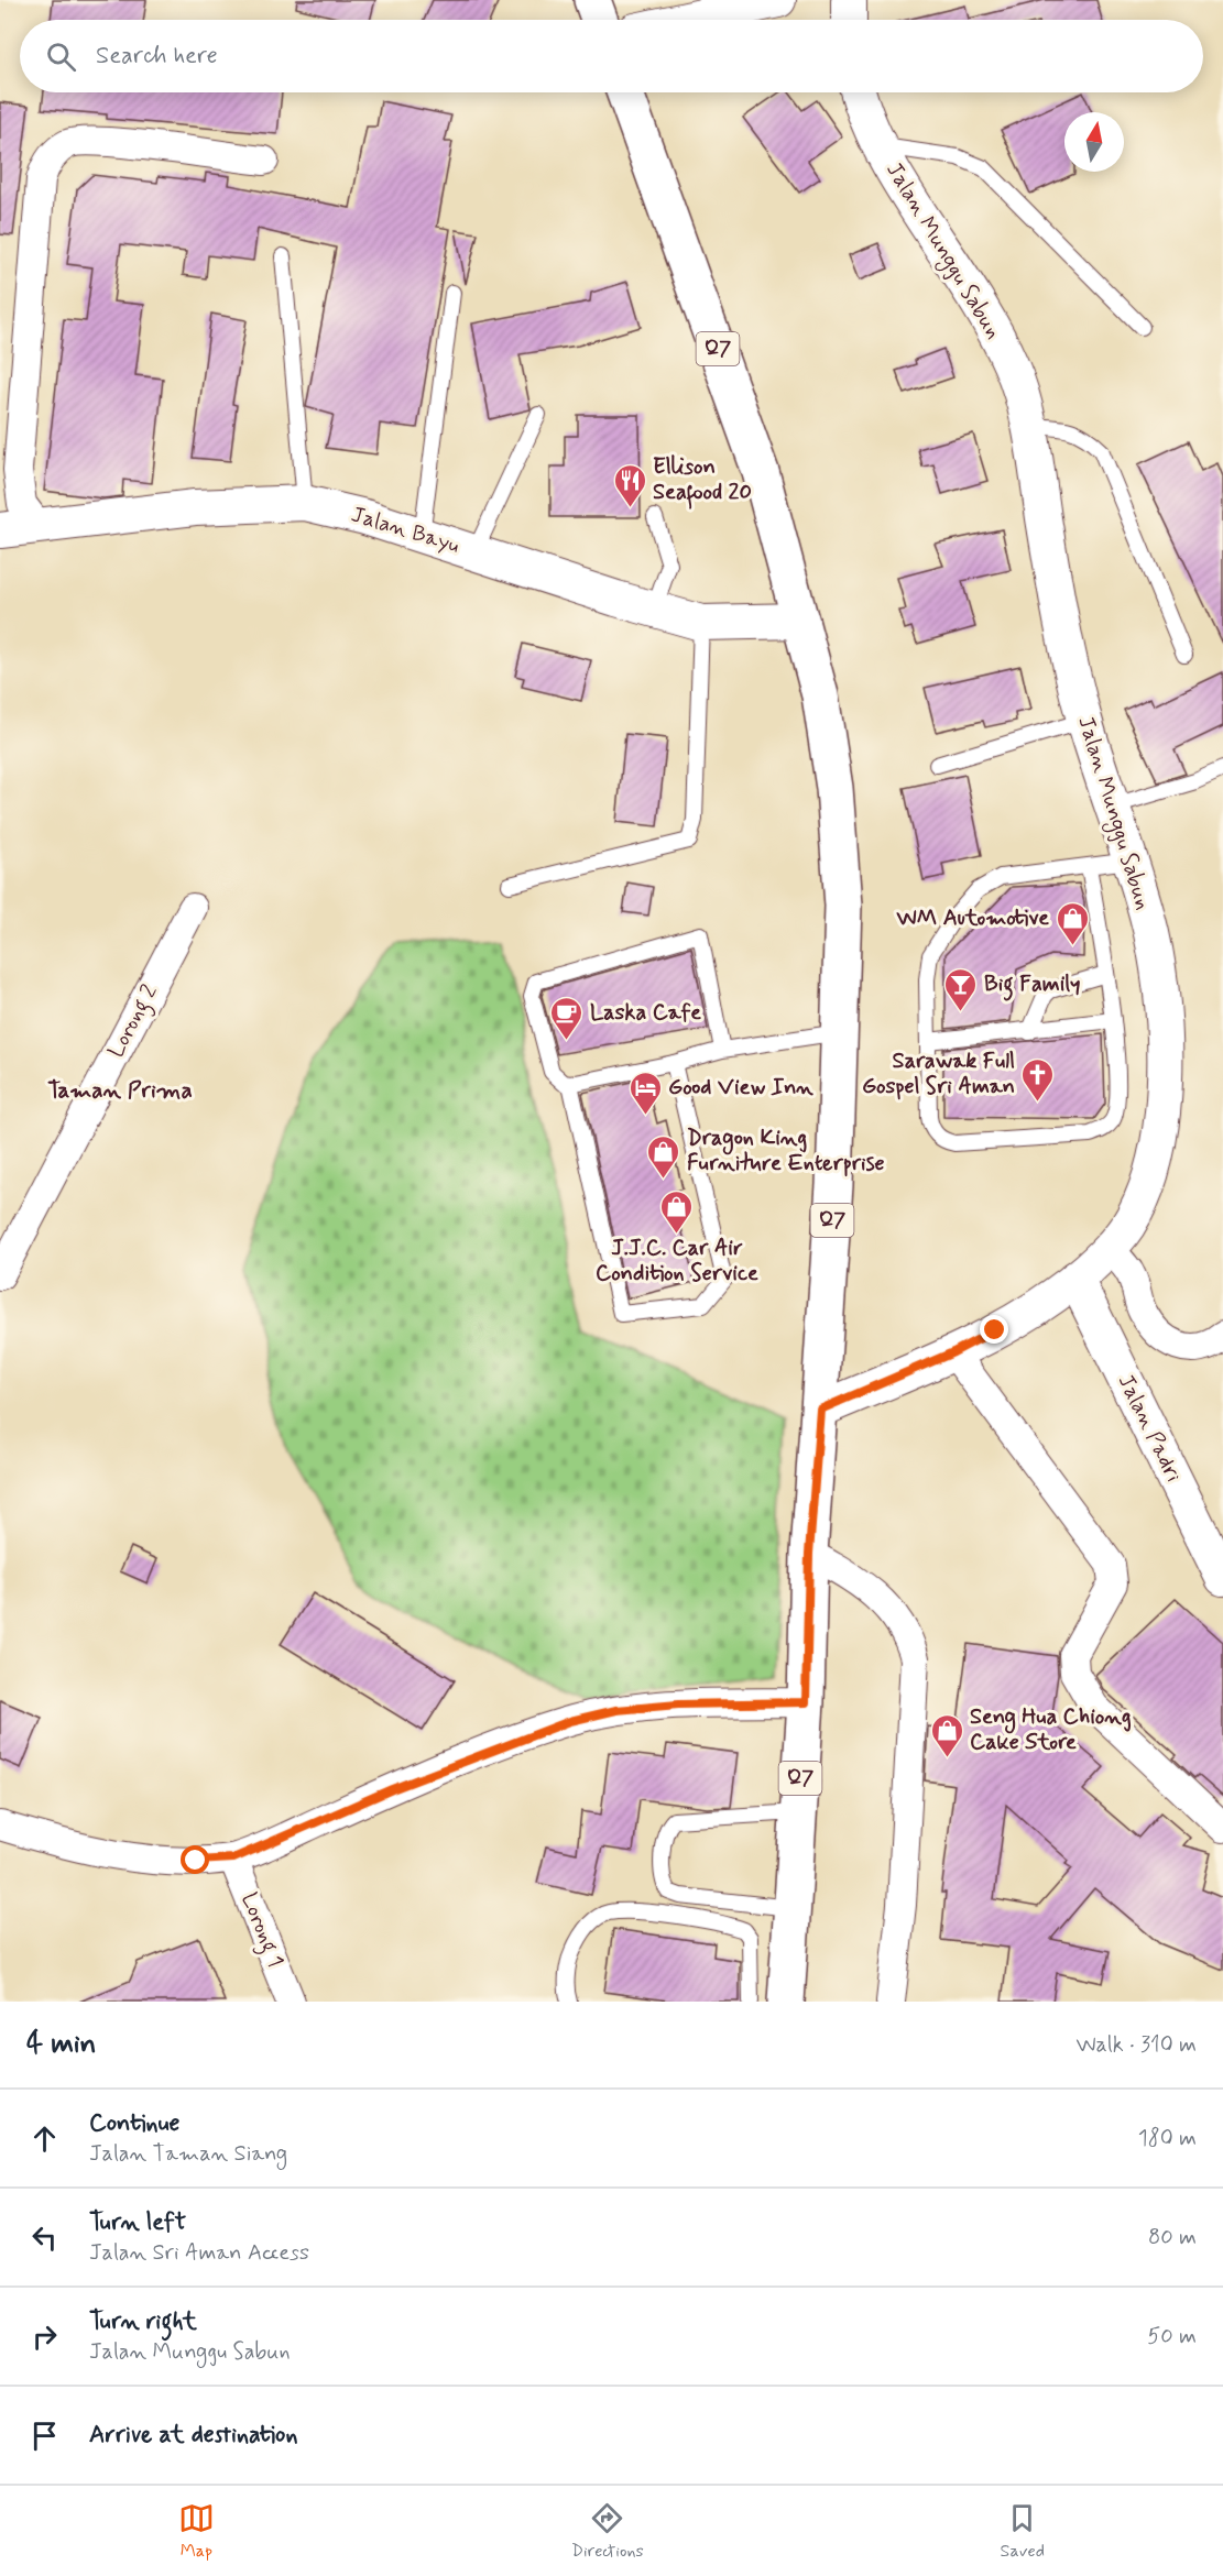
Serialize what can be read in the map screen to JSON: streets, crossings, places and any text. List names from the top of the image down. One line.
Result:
{"streets":{"main road":["Q7"],"street":["Jalan Munggu Sabun","Jalan Bayu","Lorong 2","Jalan Padri","Lorong 1"]},"crossings":[["Jalan Munggu Sabun","Q7"],["Jalan Munggu Sabun","Jalan Padri"],["Q7","Jalan Bayu"]],"districts":["Taman Prima"],"places":{"restaurant":["Ellison Seafood 20"],"shop":["WM Automotive","Dragon King Furniture Enterprise","J.J.C. Car Air Condition Service","Seng Hua Chiong Cake Store"],"bar":["Big Family"],"cafe":["Laska Cafe"],"church":["Sarawak Full Gospel Sri Aman"],"hotel":["Good View Inn"]},"north":"top","page":{"search":"Search here","heading":["4 min","Walk · 310 m"],"list":[["Continue","Jalan Taman Siang","180 m"],["Turn left","Jalan Sri Aman Access","80 m"],["Turn right","Jalan Munggu Sabun","50 m"],"Arrive at destination"],"nav":["Map","Directions","Saved"]}}
